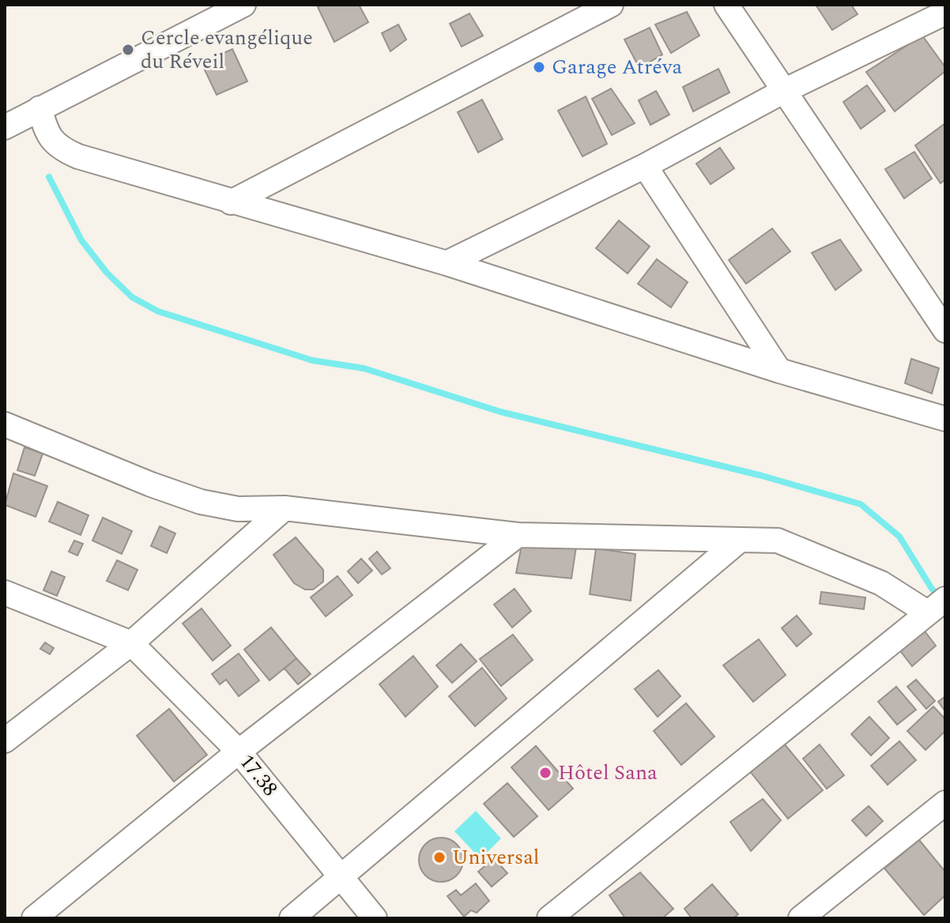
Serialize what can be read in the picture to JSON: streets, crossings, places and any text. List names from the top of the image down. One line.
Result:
{"streets":{"street":["17.38"]},"places":["Cercle evangélique du Réveil","Garage Atréva","Hôtel Sana","Universal"]}
